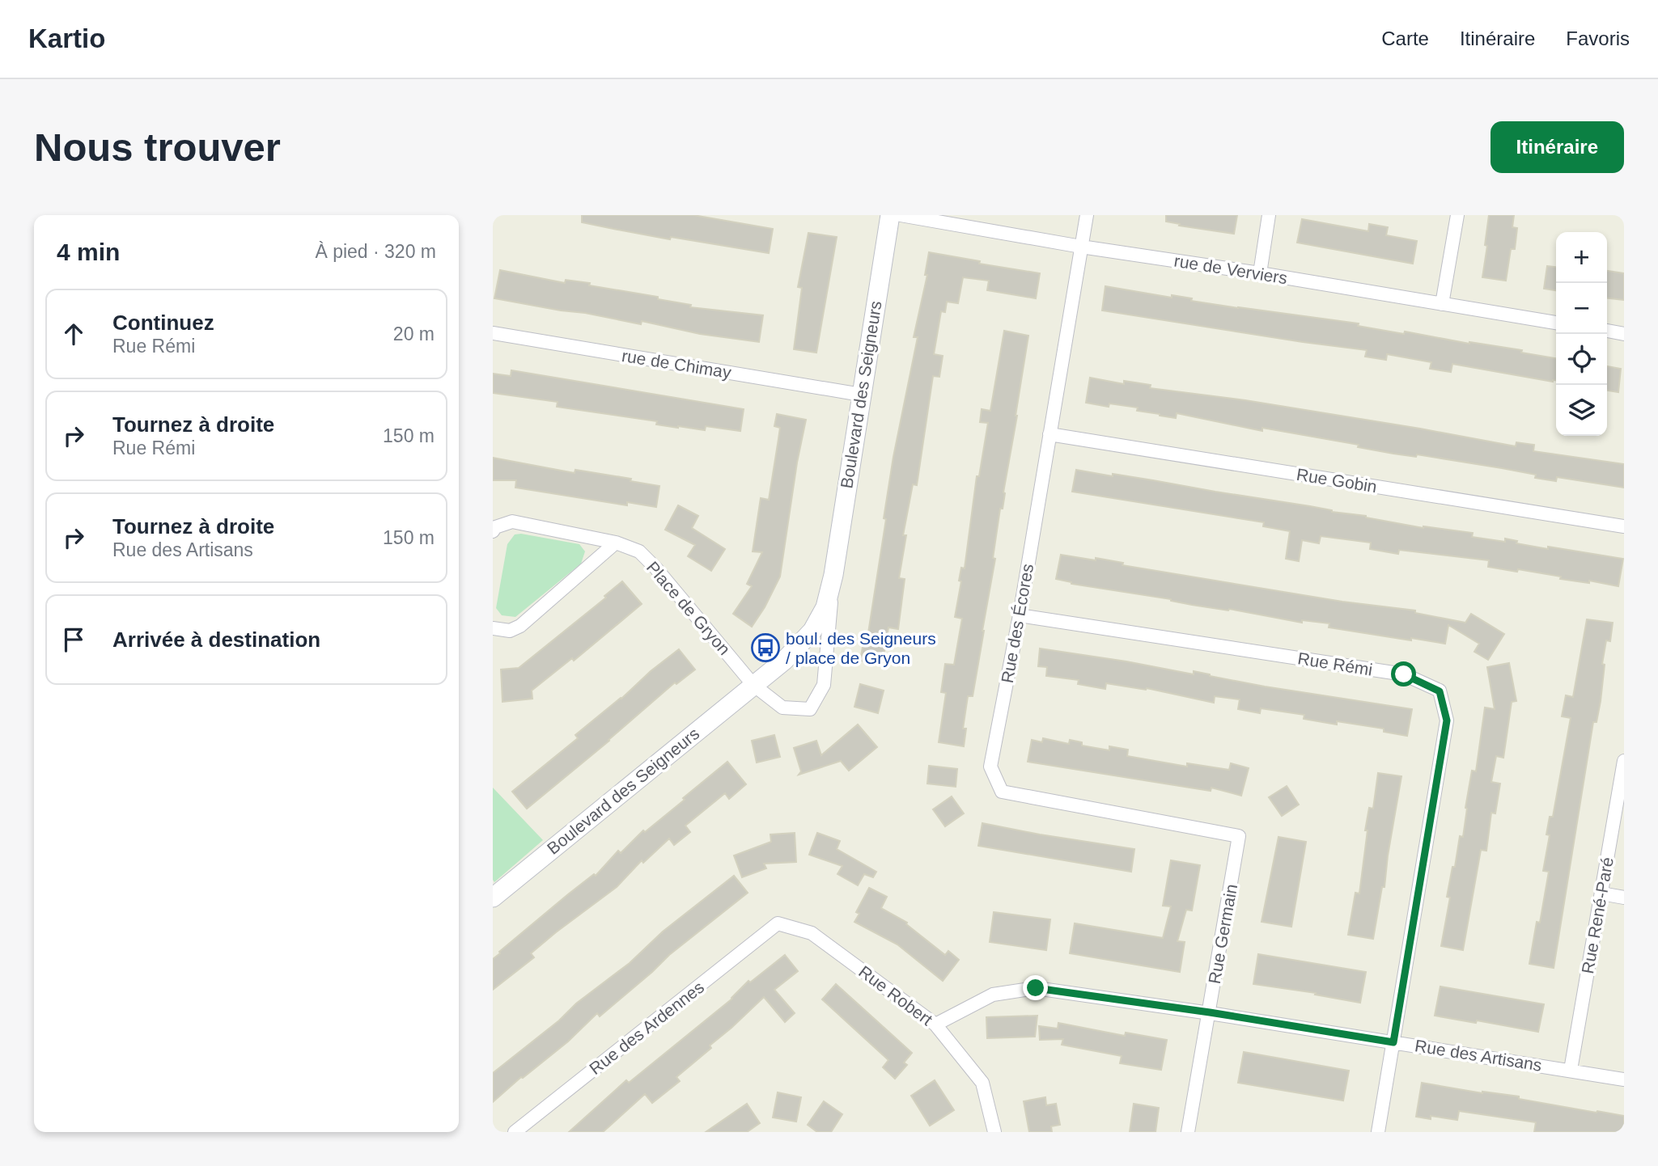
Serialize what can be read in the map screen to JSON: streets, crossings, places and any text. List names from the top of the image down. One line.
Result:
{"streets":{"street":["rue de Verviers","rue de Chimay","Boulevard des Seigneurs","Rue Gobin","Place de Gryon","Rue des Écores","Rue Rémi","Rue René-Paré","Rue Germain","Rue Robert","Rue des Ardennes","Rue des Artisans"]},"crossings":[["rue de Verviers","Rue des Écores"],["rue de Chimay","Boulevard des Seigneurs"],["Boulevard des Seigneurs","Place de Gryon"],["Rue Gobin","Rue des Écores"],["Rue des Écores","Rue Rémi"],["Rue des Écores","Rue Germain"],["Rue Rémi","Rue des Artisans"],["Rue René-Paré","Rue des Artisans"],["Rue Germain","Rue des Artisans"],["Rue Robert","Rue des Ardennes"],["Rue Robert","Rue des Artisans"]],"places":{"bus stop":["boul. des Seigneurs / place de Gryon"]},"page":{"header":"Kartio","nav":["Carte","Itinéraire","Favoris"],"buttons":"Itinéraire","title":"Nous trouver","heading":["4 min","À pied · 320 m"],"map_buttons":["+","−"],"list":[["Continuez","Rue Rémi","20 m"],["Tournez à droite","Rue Rémi","150 m"],["Tournez à droite","Rue des Artisans","150 m"],"Arrivée à destination"]}}
